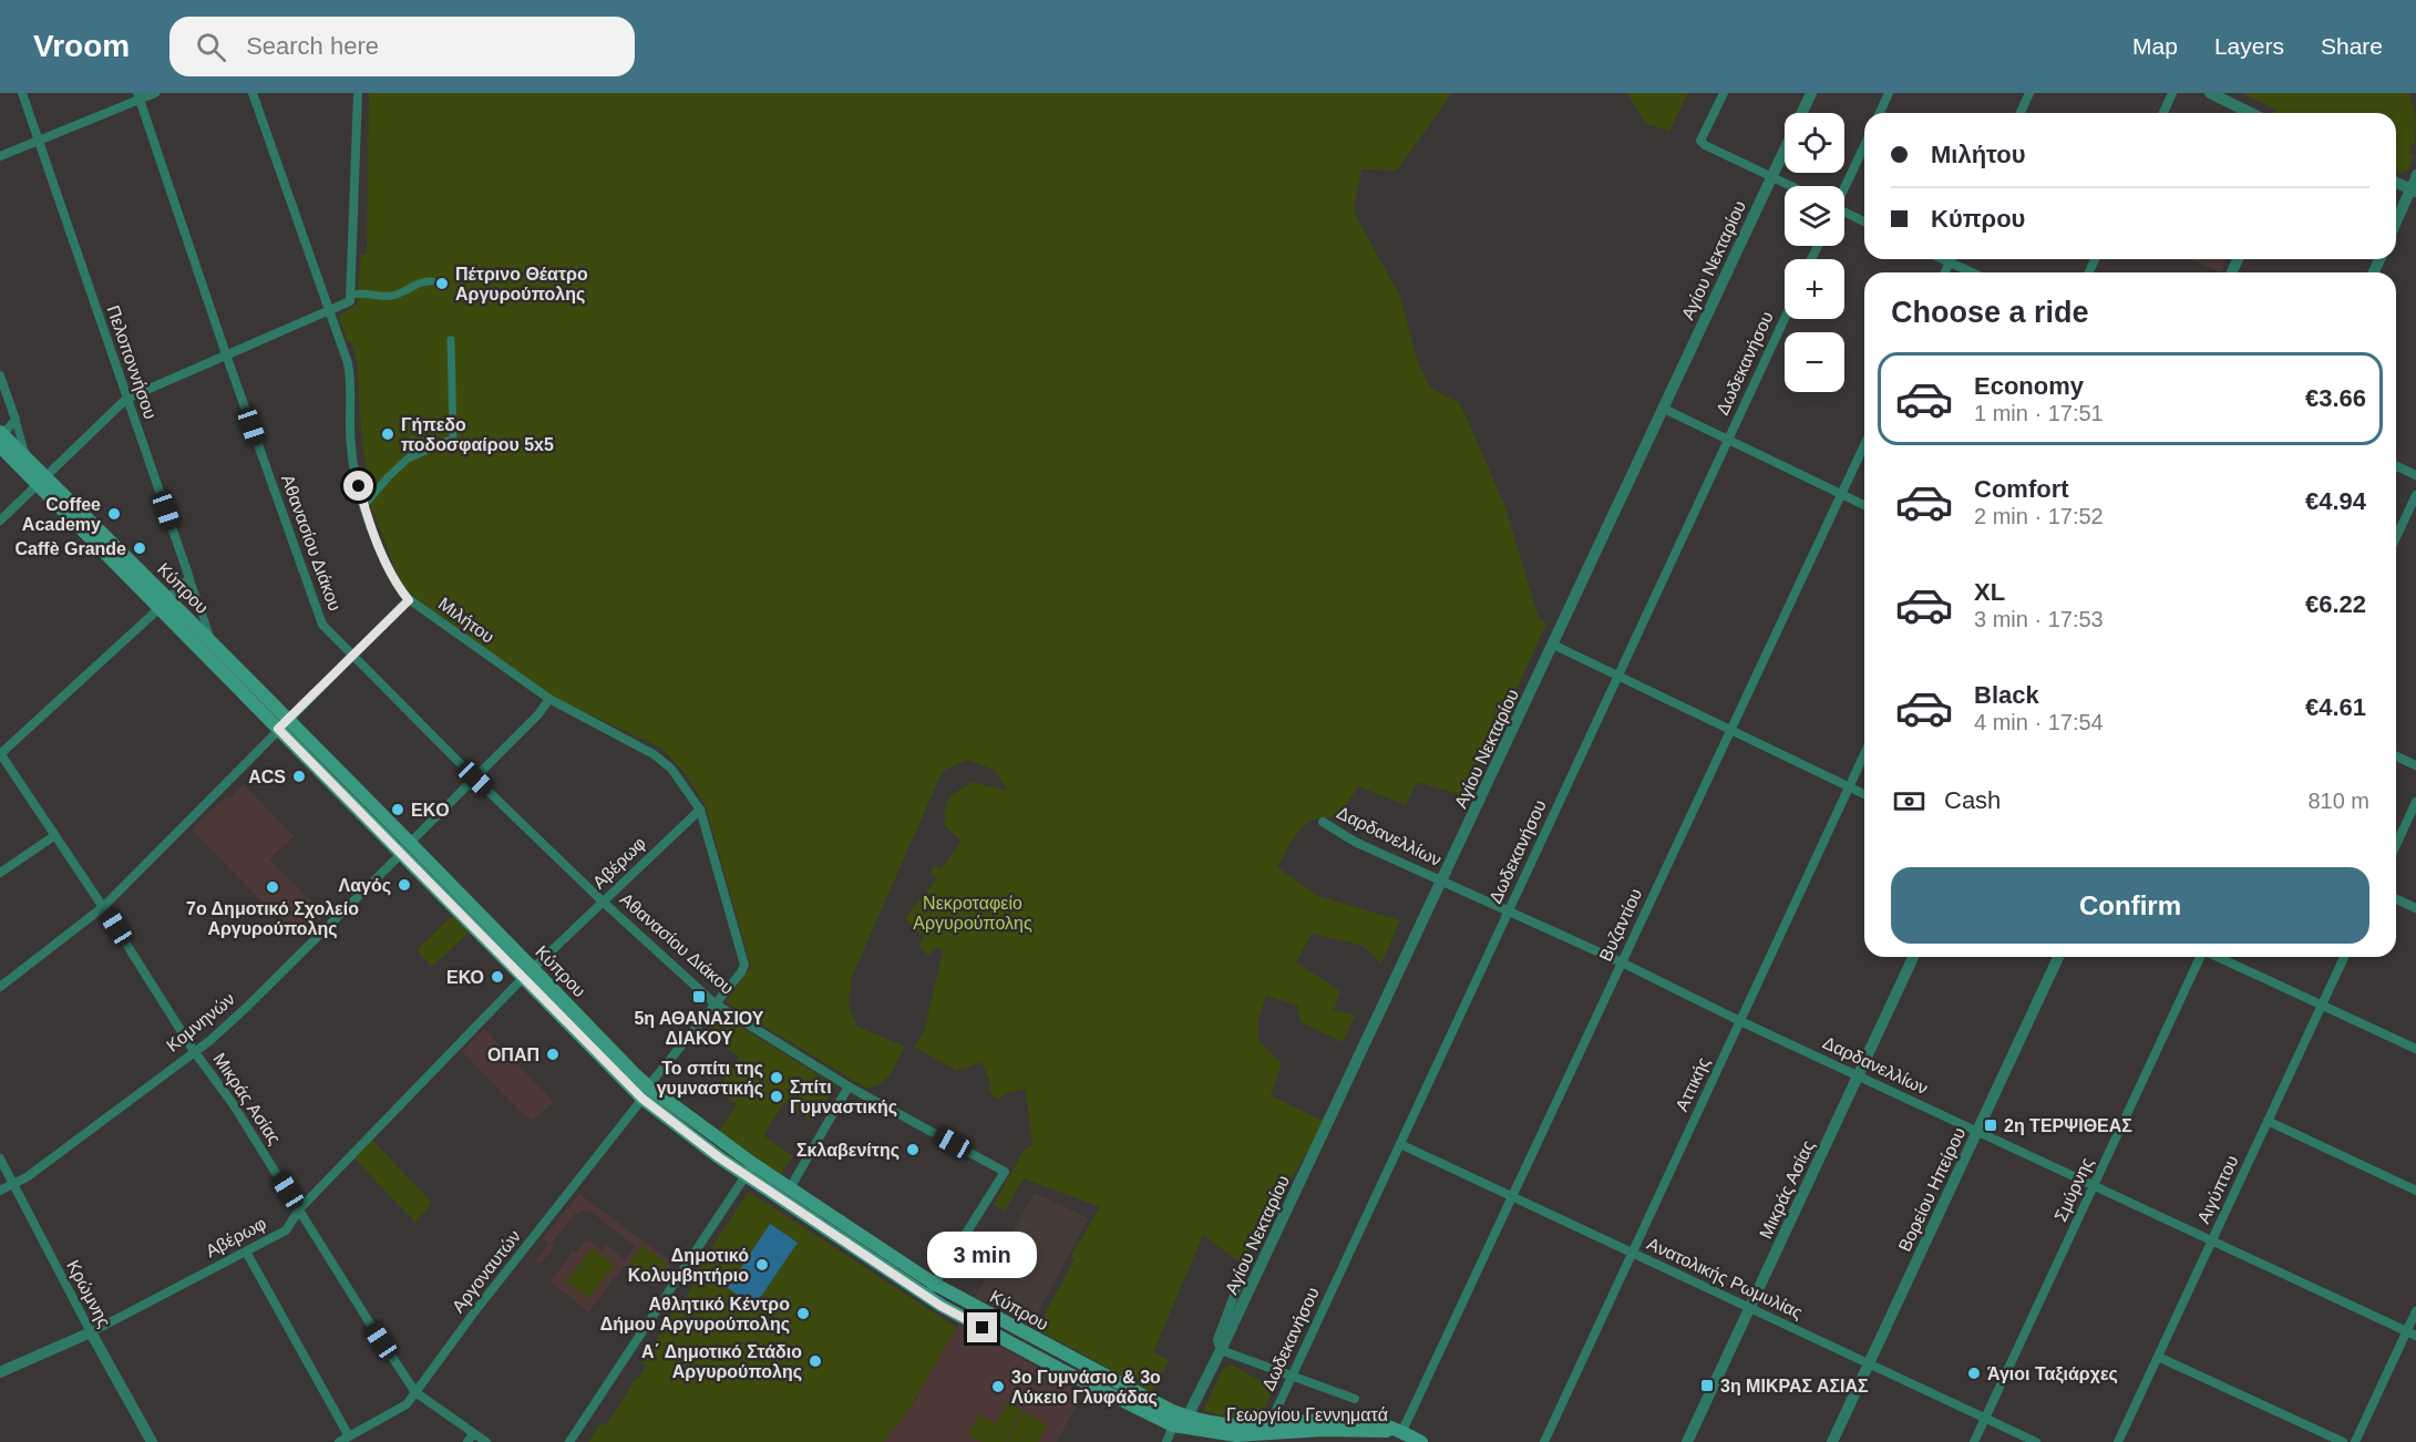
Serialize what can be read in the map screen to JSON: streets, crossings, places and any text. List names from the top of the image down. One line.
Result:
{"streets":{"main road":["Κύπρου","Γεωργίου Γεννηματά"],"street":["Αγίου Νεκταρίου","Πελοποννήσου","Δωδεκανήσου","Αθανασίου Διάκου","Μιλήτου","Δαρδανελλίων","Αβέρωφ","Βυζαντίου","Κομνηνών","Αττικής","Μικράς Ασίας","Βορείου Ηπείρου","Σμύρνης","Αιγύπτου","Αργοναυτών","Ανατολικής Ρωμυλίας","Κρώμνης"]},"crossings":[["Αγίου Νεκταρίου","Κύπρου"],["Αγίου Νεκταρίου","Δαρδανελλίων"],["Αγίου Νεκταρίου","Γεωργίου Γεννηματά"],["Πελοποννήσου","Κύπρου"],["Δωδεκανήσου","Δαρδανελλίων"],["Δωδεκανήσου","Ανατολικής Ρωμυλίας"],["Δωδεκανήσου","Γεωργίου Γεννηματά"],["Αθανασίου Διάκου","Κύπρου"],["Αθανασίου Διάκου","Μιλήτου"],["Αθανασίου Διάκου","Αβέρωφ"],["Αθανασίου Διάκου","Αργοναυτών"],["Κύπρου","Αβέρωφ"],["Κύπρου","Κομνηνών"],["Κύπρου","Αργοναυτών"],["Κύπρου","Γεωργίου Γεννηματά"],["Μιλήτου","Αβέρωφ"],["Μιλήτου","Αργοναυτών"],["Δαρδανελλίων","Βυζαντίου"],["Δαρδανελλίων","Αττικής"],["Δαρδανελλίων","Μικράς Ασίας"],["Δαρδανελλίων","Βορείου Ηπείρου"],["Δαρδανελλίων","Σμύρνης"],["Δαρδανελλίων","Αιγύπτου"],["Αβέρωφ","Μικράς Ασίας"],["Αβέρωφ","Κρώμνης"],["Βυζαντίου","Ανατολικής Ρωμυλίας"],["Βυζαντίου","Γεωργίου Γεννηματά"],["Κομνηνών","Μικράς Ασίας"],["Κομνηνών","Κρώμνης"],["Αττικής","Ανατολικής Ρωμυλίας"],["Μικράς Ασίας","Αργοναυτών"],["Μικράς Ασίας","Ανατολικής Ρωμυλίας"],["Βορείου Ηπείρου","Ανατολικής Ρωμυλίας"],["Σμύρνης","Ανατολικής Ρωμυλίας"]],"parks":["Νεκροταφείο Αργυρούπολης"],"places":{"other":["Πέτρινο Θέατρο Αργυρούπολης","Γήπεδο ποδοσφαίρου 5x5","Coffee Academy","Caffè Grande","ACS","EKO","Λαγός","7ο Δημοτικό Σχολείο Αργυρούπολης","ΕΚΟ","ΟΠΑΠ","Το σπίτι της γυμναστικής","Σπίτι Γυμναστικής","Σκλαβενίτης","Δημοτικό Κολυμβητήριο","Αθλητικό Κέντρο Δήμου Αργυρούπολης","Α΄ Δημοτικό Στάδιο Αργυρούπολης","Άγιοι Ταξιάρχες","3ο Γυμνάσιο & 3ο Λύκειο Γλυφάδας"],"transit":["5η ΑΘΑΝΑΣΙΟΥ ΔΙΑΚΟΥ","2η ΤΕΡΨΙΘΕΑΣ","3η ΜΙΚΡΑΣ ΑΣΙΑΣ"]},"page":{"header":"Vroom","search":"Search here","nav":["Map","Layers","Share"],"map_buttons":["+","−"],"banner":["Μιλήτου","Κύπρου"],"heading":"Choose a ride","list":[{"name":"Economy","note":"1 min · 17:51","value":"€3.66"},{"name":"Comfort","note":"2 min · 17:52","value":"€4.94"},{"name":"XL","note":"3 min · 17:53","value":"€6.22"},{"name":"Black","note":"4 min · 17:54","value":"€4.61"}],"pay":["Cash","810 m"],"buttons":"Confirm","bubble":"3 min"}}
